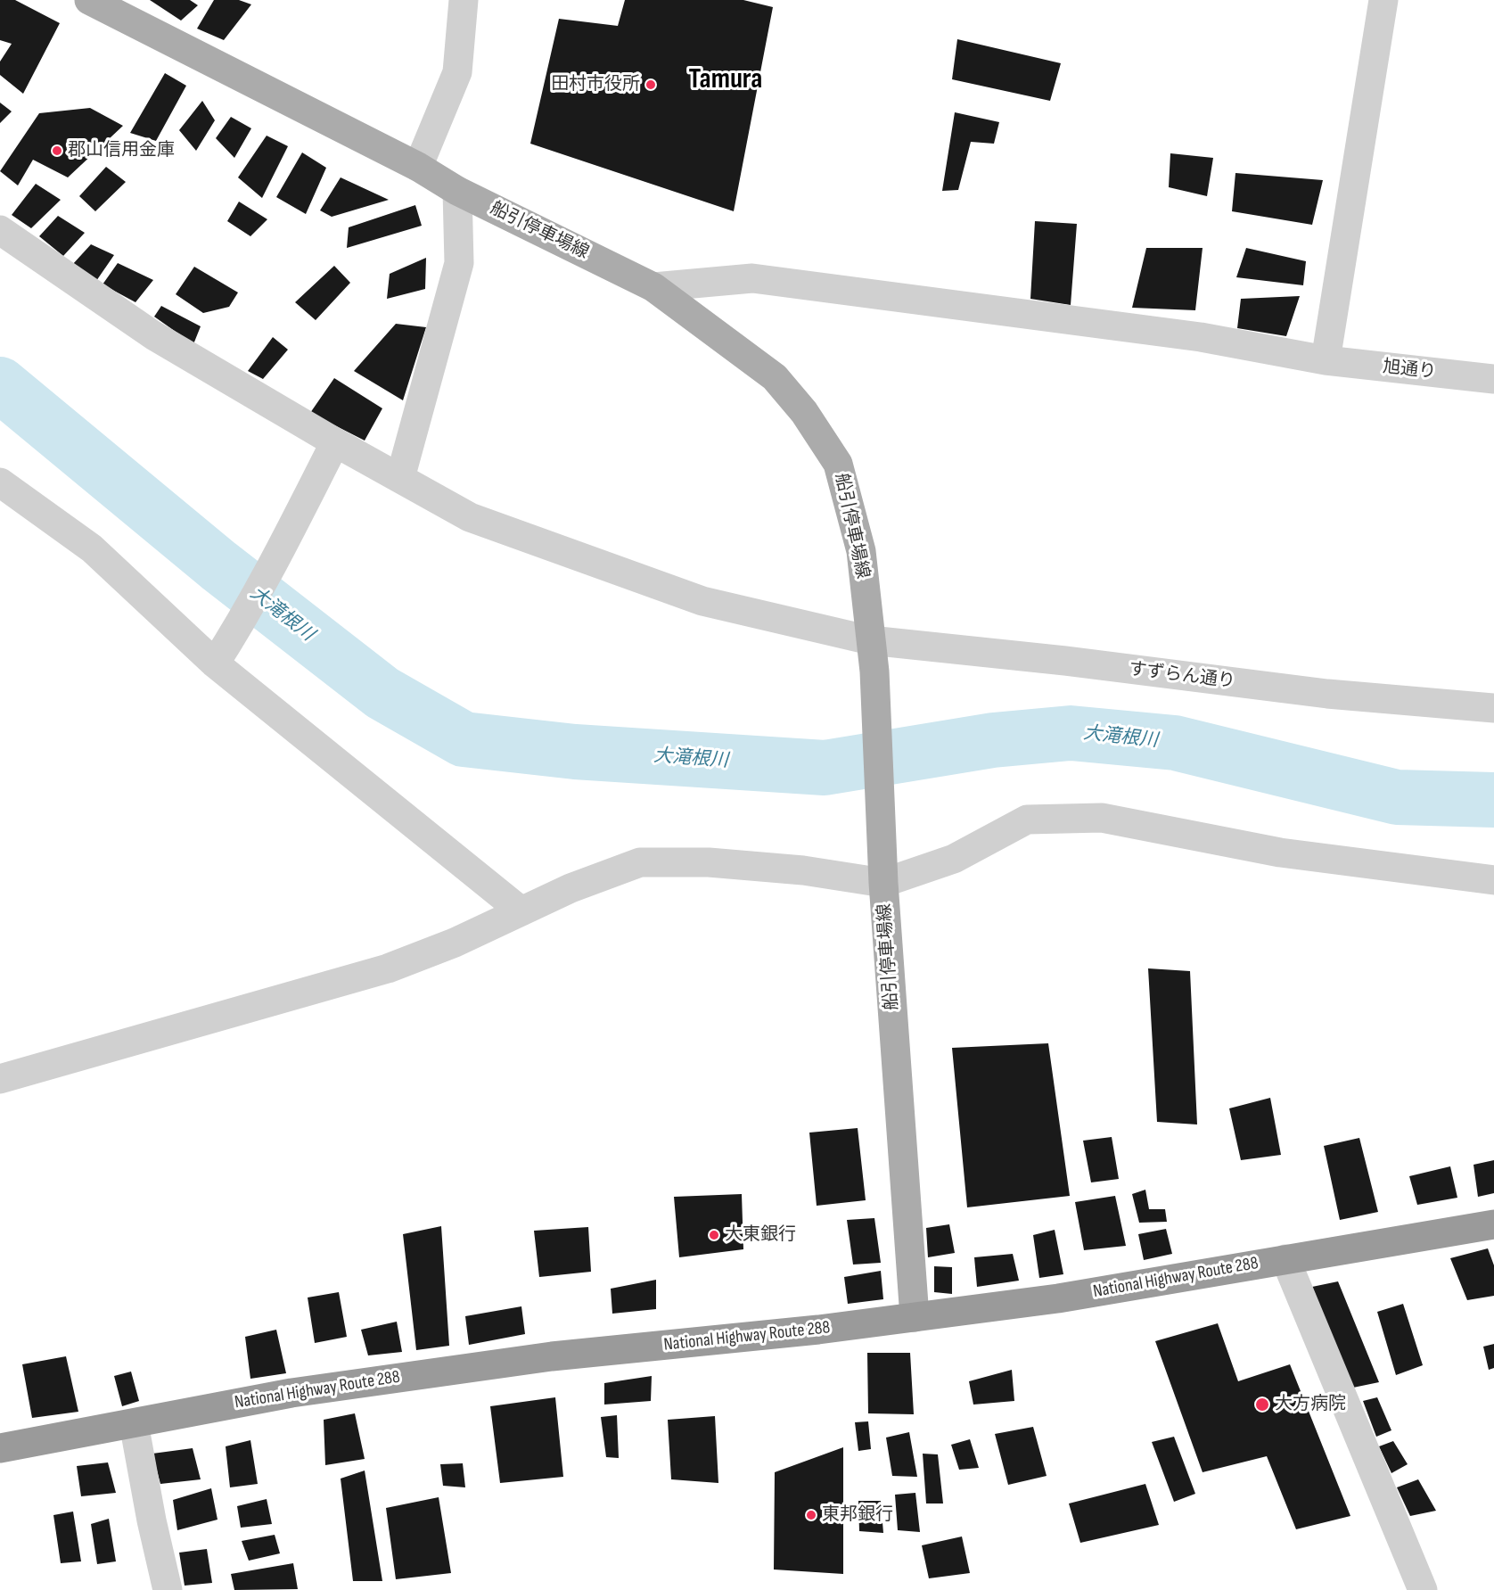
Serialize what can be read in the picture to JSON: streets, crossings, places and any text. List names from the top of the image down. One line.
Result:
{"streets":{"highway":["National Highway Route 288"],"main road":["船引停車場線"],"street":["旭通り","すずらん通り"]},"crossings":[["船引停車場線","旭通り"],["船引停車場線","すずらん通り"],["船引停車場線","National Highway Route 288"]],"districts":["Tamura"],"water":["大滝根川"],"places":["田村市役所","郡山信用金庫","大東銀行","大方病院","東邦銀行"]}
